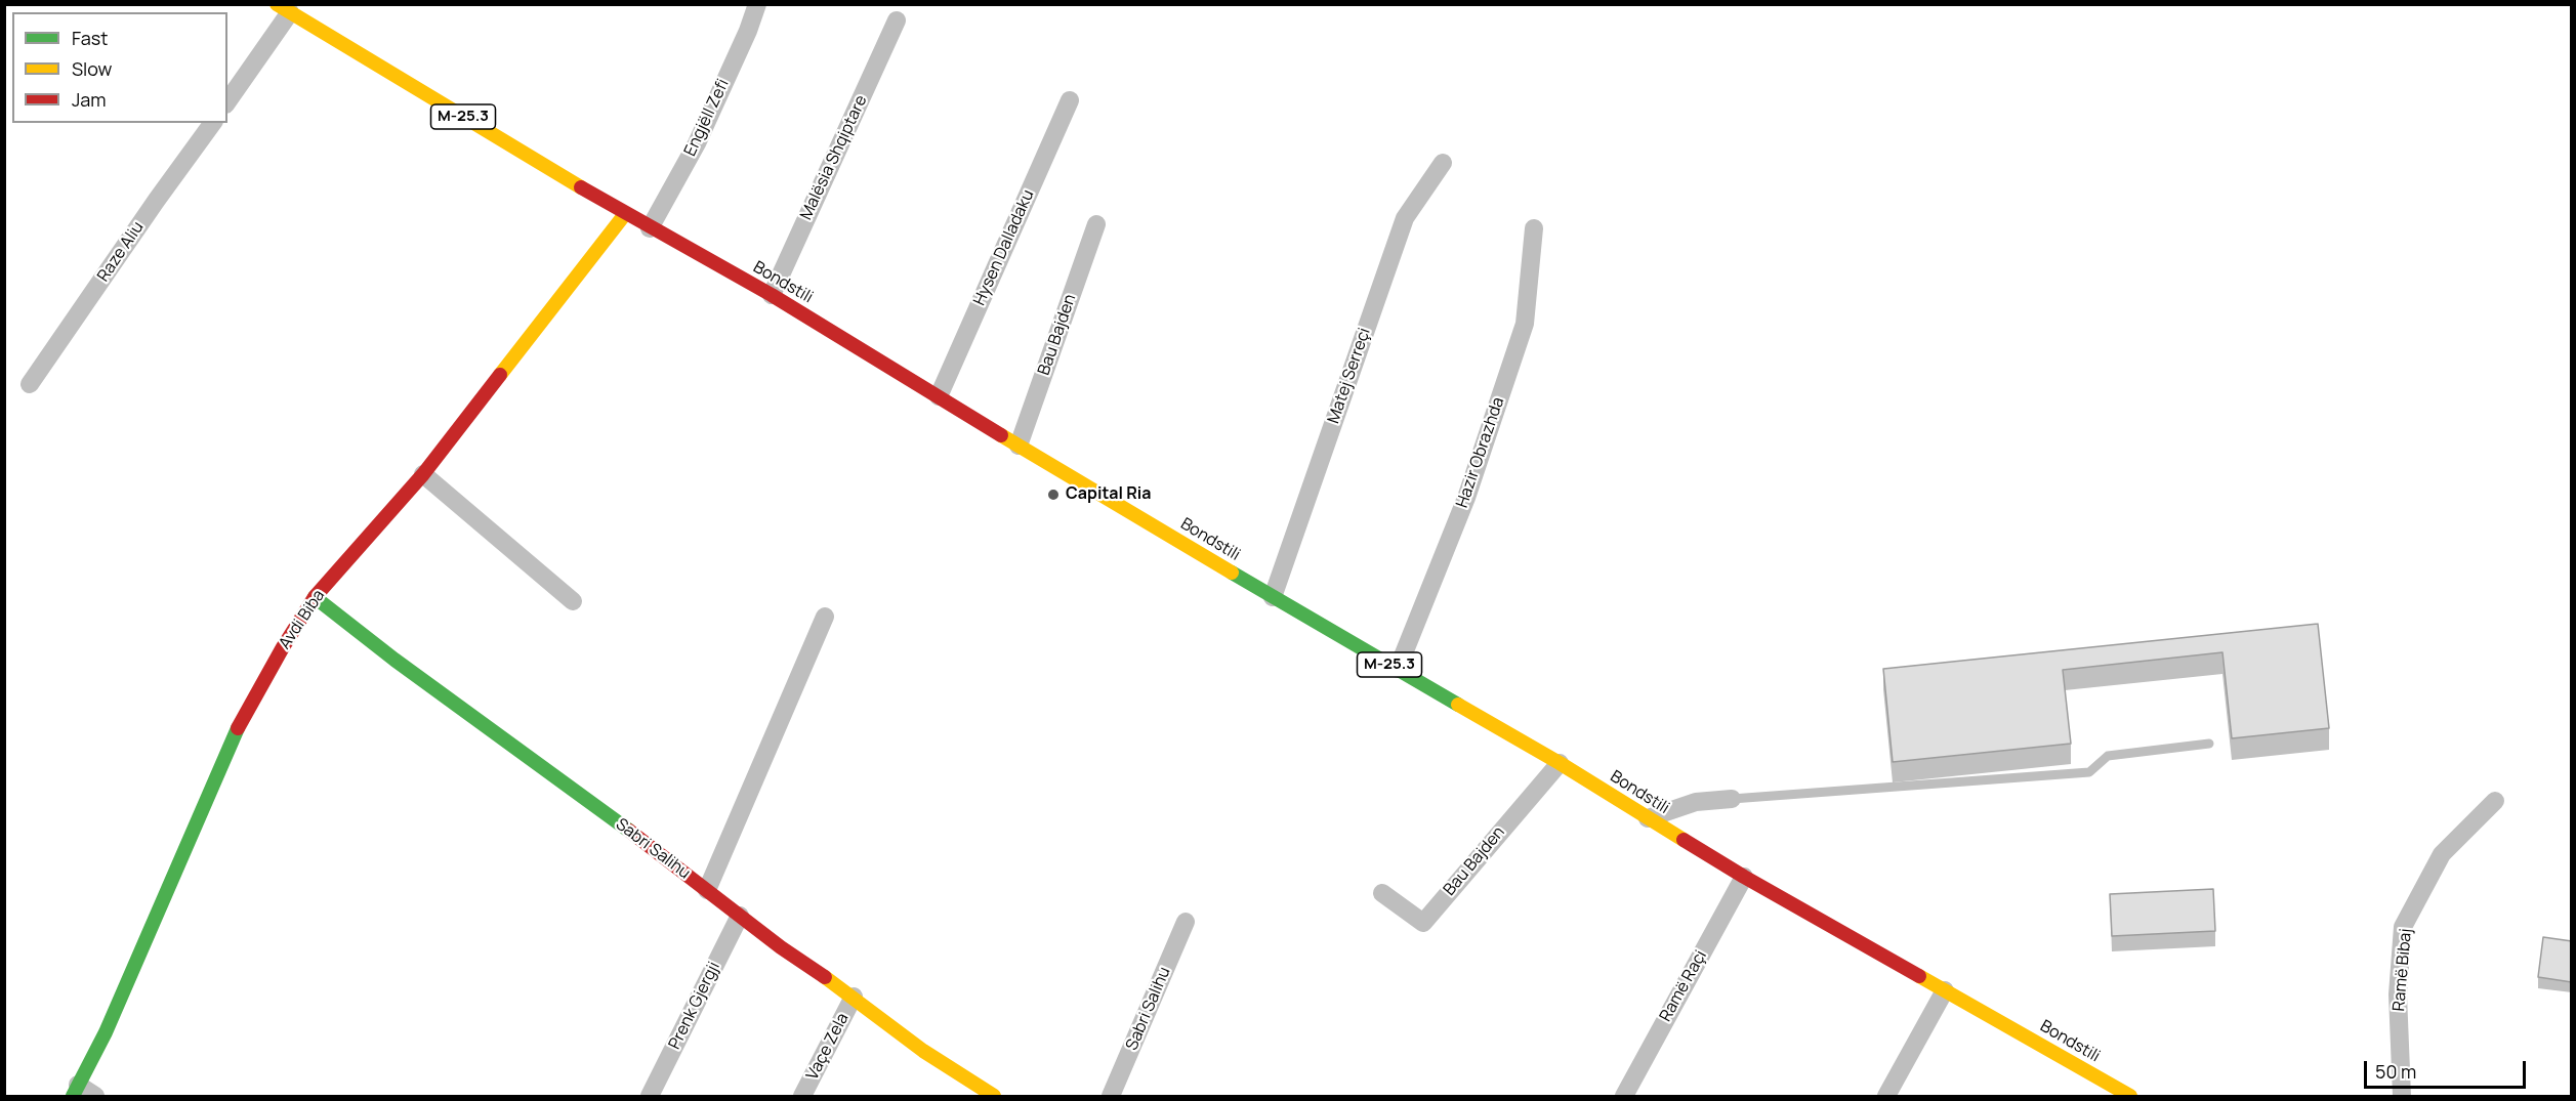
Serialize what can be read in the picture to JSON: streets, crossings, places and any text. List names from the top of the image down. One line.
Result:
{"streets":{"main road":["M-25.3","Bondstili","Avdi Biba","Sabri Salihu"],"street":["Engjëll Zefi","Malësia Shqiptare","Hysen Dalladaku","Raze Aliu","Bau Bajden","Matej Serreçi","Hazir Obrazhda","Ramë Bibaj","Ramë Raçi","Prenk Gjergji","Vaçe Zela"]},"crossings":[["Engjëll Zefi","Bondstili"],["Malësia Shqiptare","Bondstili"],["Hysen Dalladaku","Bondstili"],["Bondstili","Bau Bajden"],["Bondstili","Matej Serreçi"],["Bondstili","Hazir Obrazhda"],["Bondstili","Avdi Biba"],["Bondstili","Ramë Raçi"],["Avdi Biba","Sabri Salihu"],["Sabri Salihu","Prenk Gjergji"],["Sabri Salihu","Vaçe Zela"]],"places":["Capital Ria"],"legend":["Fast","Slow","Jam"],"scale_bar":"50 m"}
